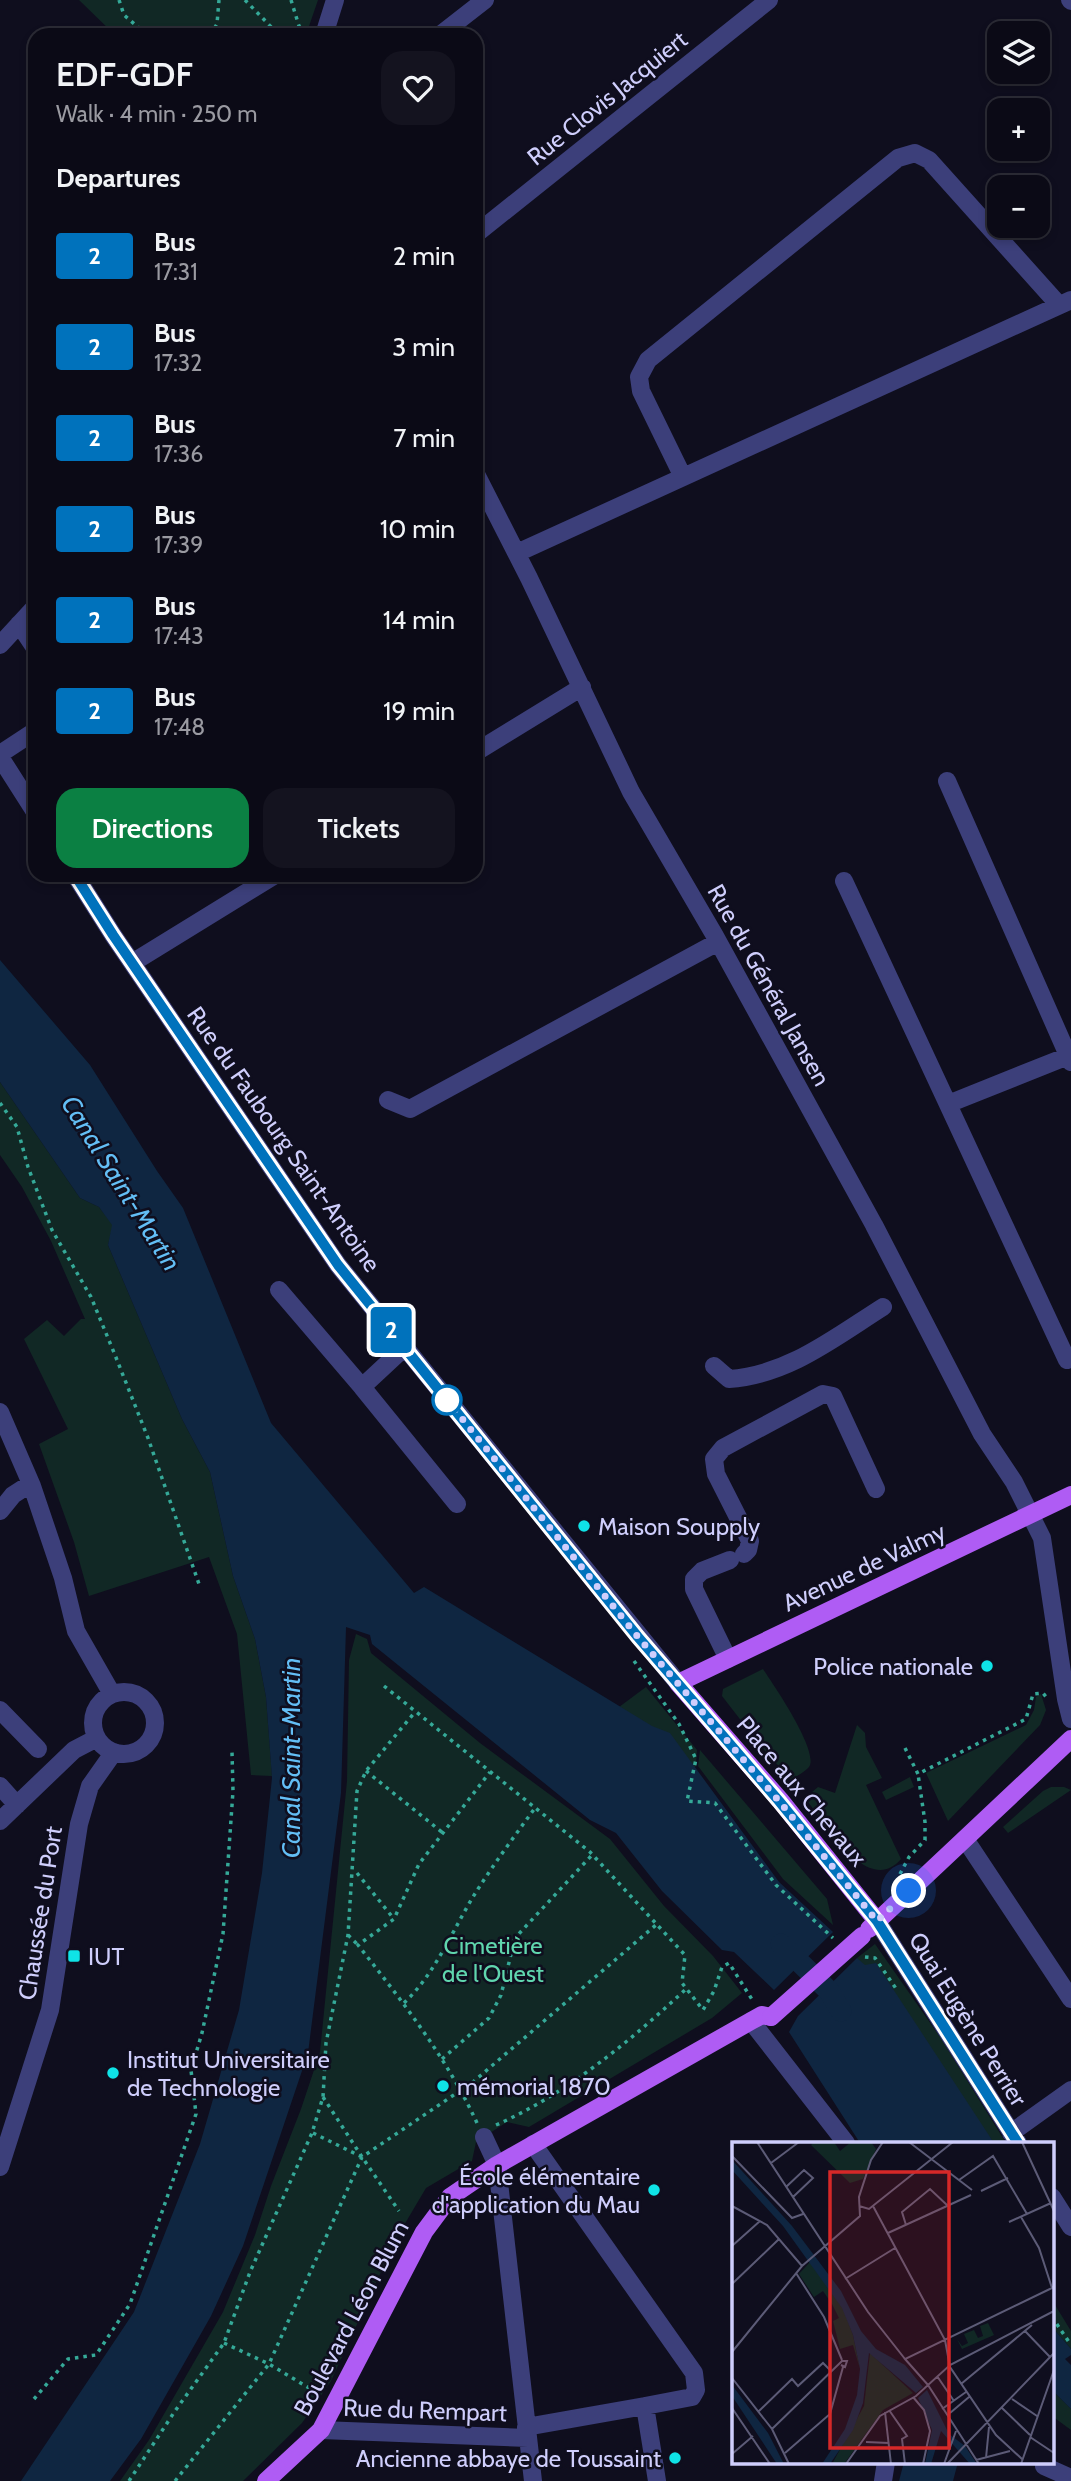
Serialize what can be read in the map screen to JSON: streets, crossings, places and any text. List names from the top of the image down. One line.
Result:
{"streets":{"main road":["Avenue de Valmy","Place aux Chevaux","Boulevard Léon Blum"],"street":["Rue Clovis Jacquiert","Rue du Général Jansen","Rue du Faubourg Saint-Antoine","Chaussée du Port","Quai Eugène Perrier","Rue du Rempart"]},"crossings":[["Rue du Général Jansen","Avenue de Valmy"],["Rue du Faubourg Saint-Antoine","Avenue de Valmy"],["Rue du Faubourg Saint-Antoine","Place aux Chevaux"],["Avenue de Valmy","Place aux Chevaux"],["Place aux Chevaux","Quai Eugène Perrier"],["Place aux Chevaux","Boulevard Léon Blum"],["Quai Eugène Perrier","Boulevard Léon Blum"],["Boulevard Léon Blum","Rue du Rempart"]],"water":["Canal Saint-Martin"],"parks":["Cimetière de l'Ouest"],"places":{"other":["Maison Soupply","Police nationale","Institut Universitaire de Technologie","mémorial 1870","École élémentaire d'application du Mau","Ancienne abbaye de Toussaint"],"transit":["IUT"]},"lines":["bus line 2"],"page":{"on_map":"2","map_buttons":["+","−"],"heading":[["EDF-GDF","Walk · 4 min · 250 m"],"Departures"],"list":[{"mark":"2","name":"Bus","note":"17:31","value":"2 min"},{"mark":"2","name":"Bus","note":"17:32","value":"3 min"},{"mark":"2","name":"Bus","note":"17:36","value":"7 min"},{"mark":"2","name":"Bus","note":"17:39","value":"10 min"},{"mark":"2","name":"Bus","note":"17:43","value":"14 min"},{"mark":"2","name":"Bus","note":"17:48","value":"19 min"}],"buttons":["Directions","Tickets"]}}
